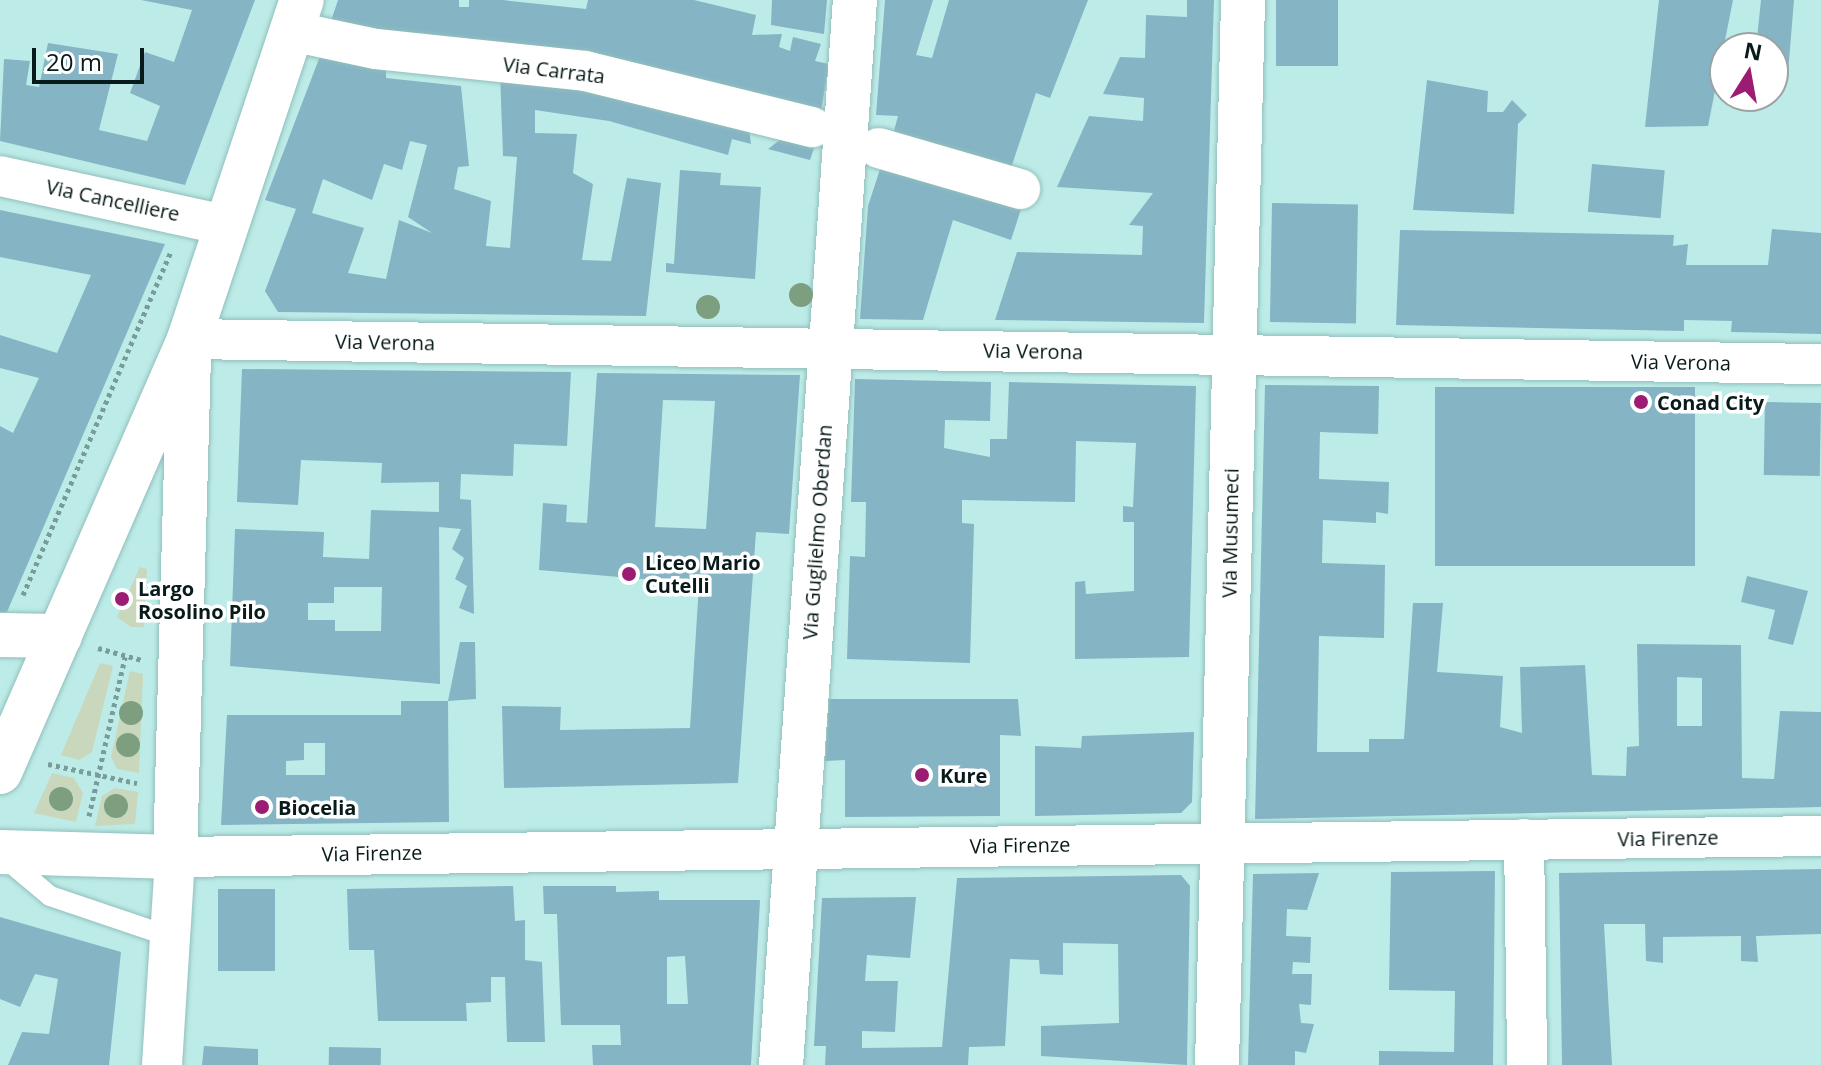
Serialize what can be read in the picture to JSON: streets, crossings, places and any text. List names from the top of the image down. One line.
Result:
{"streets":{"street":["Via Carrata","Via Cancelliere","Via Verona","Via Guglielmo Oberdan","Via Musumeci","Via Firenze"]},"crossings":[["Via Verona","Via Guglielmo Oberdan"],["Via Verona","Via Musumeci"],["Via Guglielmo Oberdan","Via Firenze"],["Via Musumeci","Via Firenze"]],"places":["Conad City","Liceo Mario Cutelli","Largo Rosolino Pilo","Kure","Biocelia"],"scale_bar":"20 m","north":"top"}
